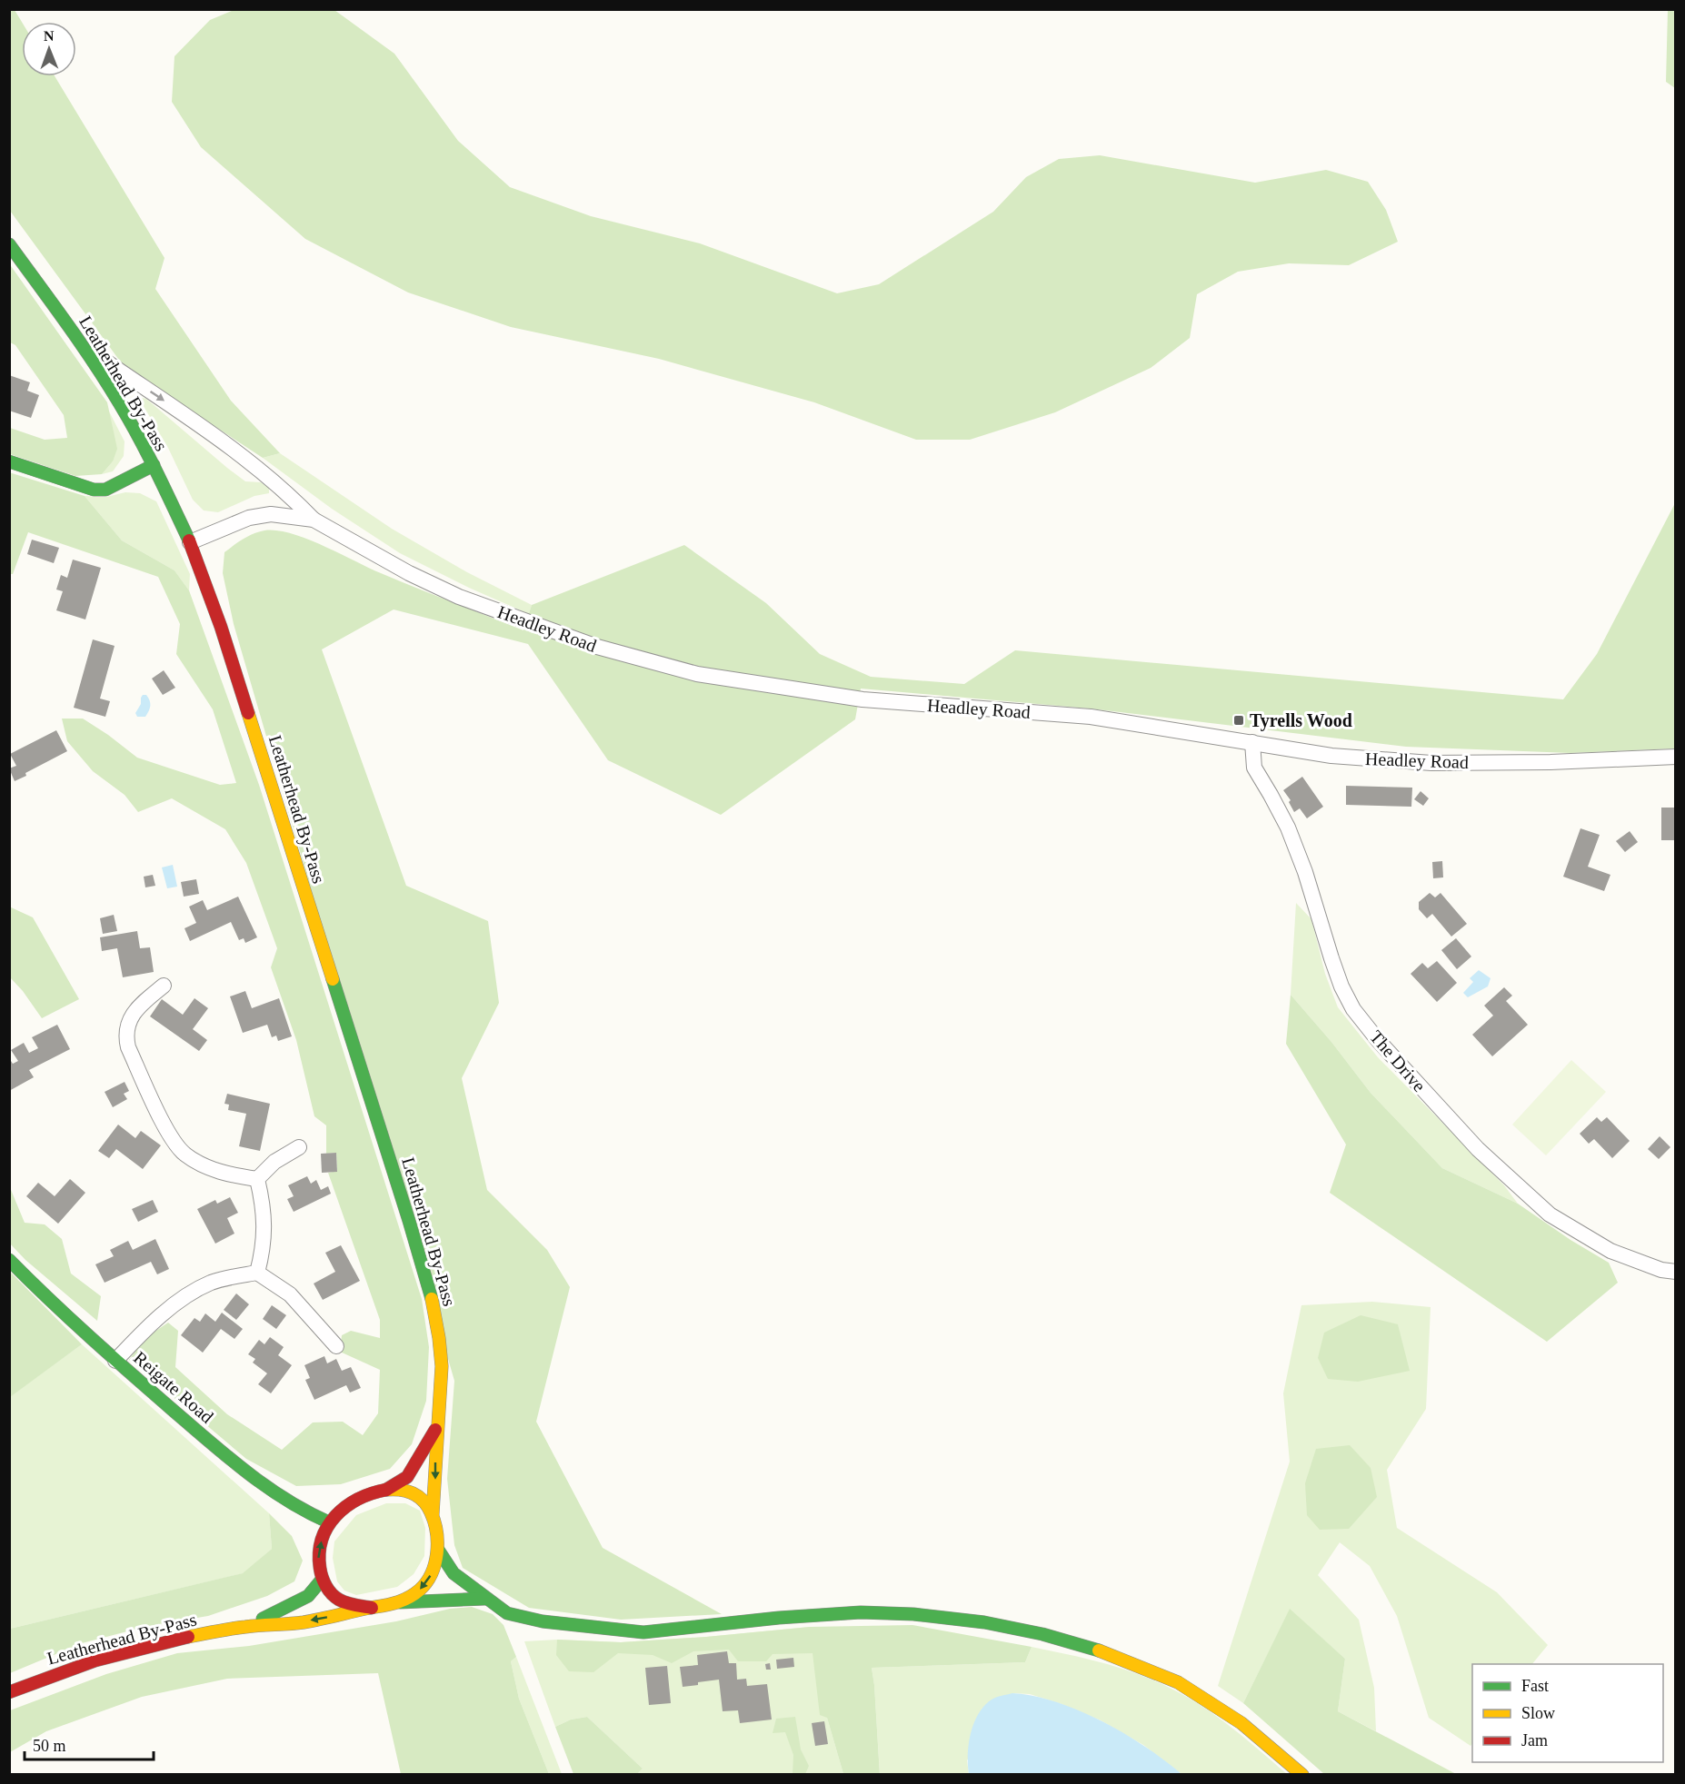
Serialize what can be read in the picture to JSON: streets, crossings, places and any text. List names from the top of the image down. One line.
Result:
{"streets":{"main road":["Leatherhead By-Pass","Reigate Road"],"street":["Headley Road","The Drive"]},"crossings":[["Leatherhead By-Pass","Headley Road"],["Leatherhead By-Pass","Reigate Road"],["Headley Road","The Drive"]],"places":{"transit":["Tyrells Wood"]},"legend":["Fast","Slow","Jam"],"scale_bar":"50 m","north":"top"}
